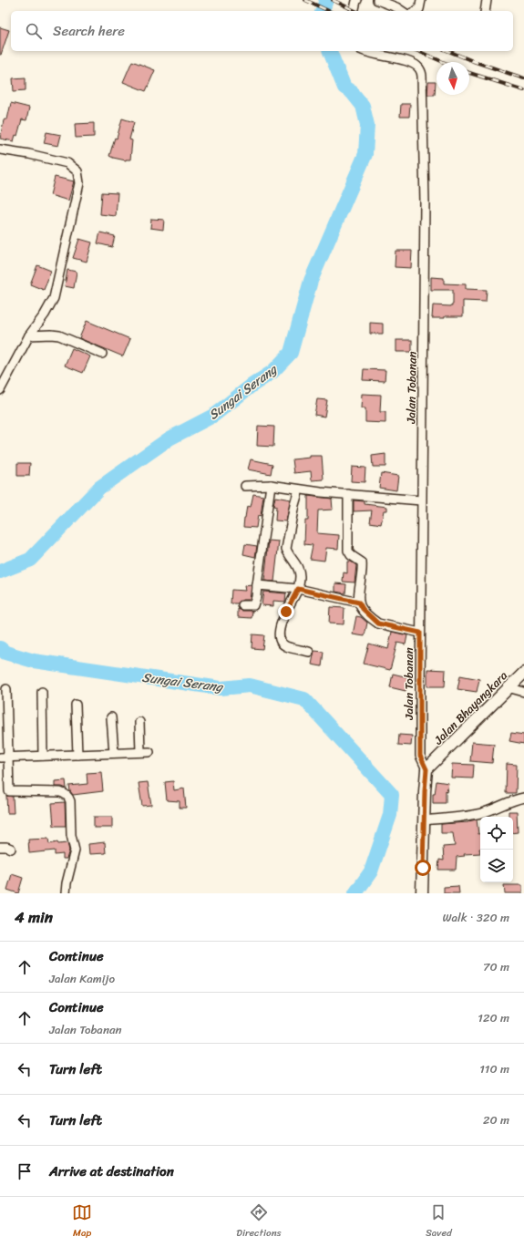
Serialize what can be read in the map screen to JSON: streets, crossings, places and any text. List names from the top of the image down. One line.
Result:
{"streets":{"main road":["Jalan Bhayangkara"],"street":["Jalan Tobanan"]},"crossings":[["Jalan Tobanan","Jalan Bhayangkara"]],"water":["Sungai Serang"],"north":"bottom","page":{"search":"Search here","heading":["4 min","Walk · 320 m"],"list":[["Continue","Jalan Kamijo","70 m"],["Continue","Jalan Tobanan","120 m"],["Turn left","110 m"],["Turn left","20 m"],"Arrive at destination"],"nav":["Map","Directions","Saved"]}}
